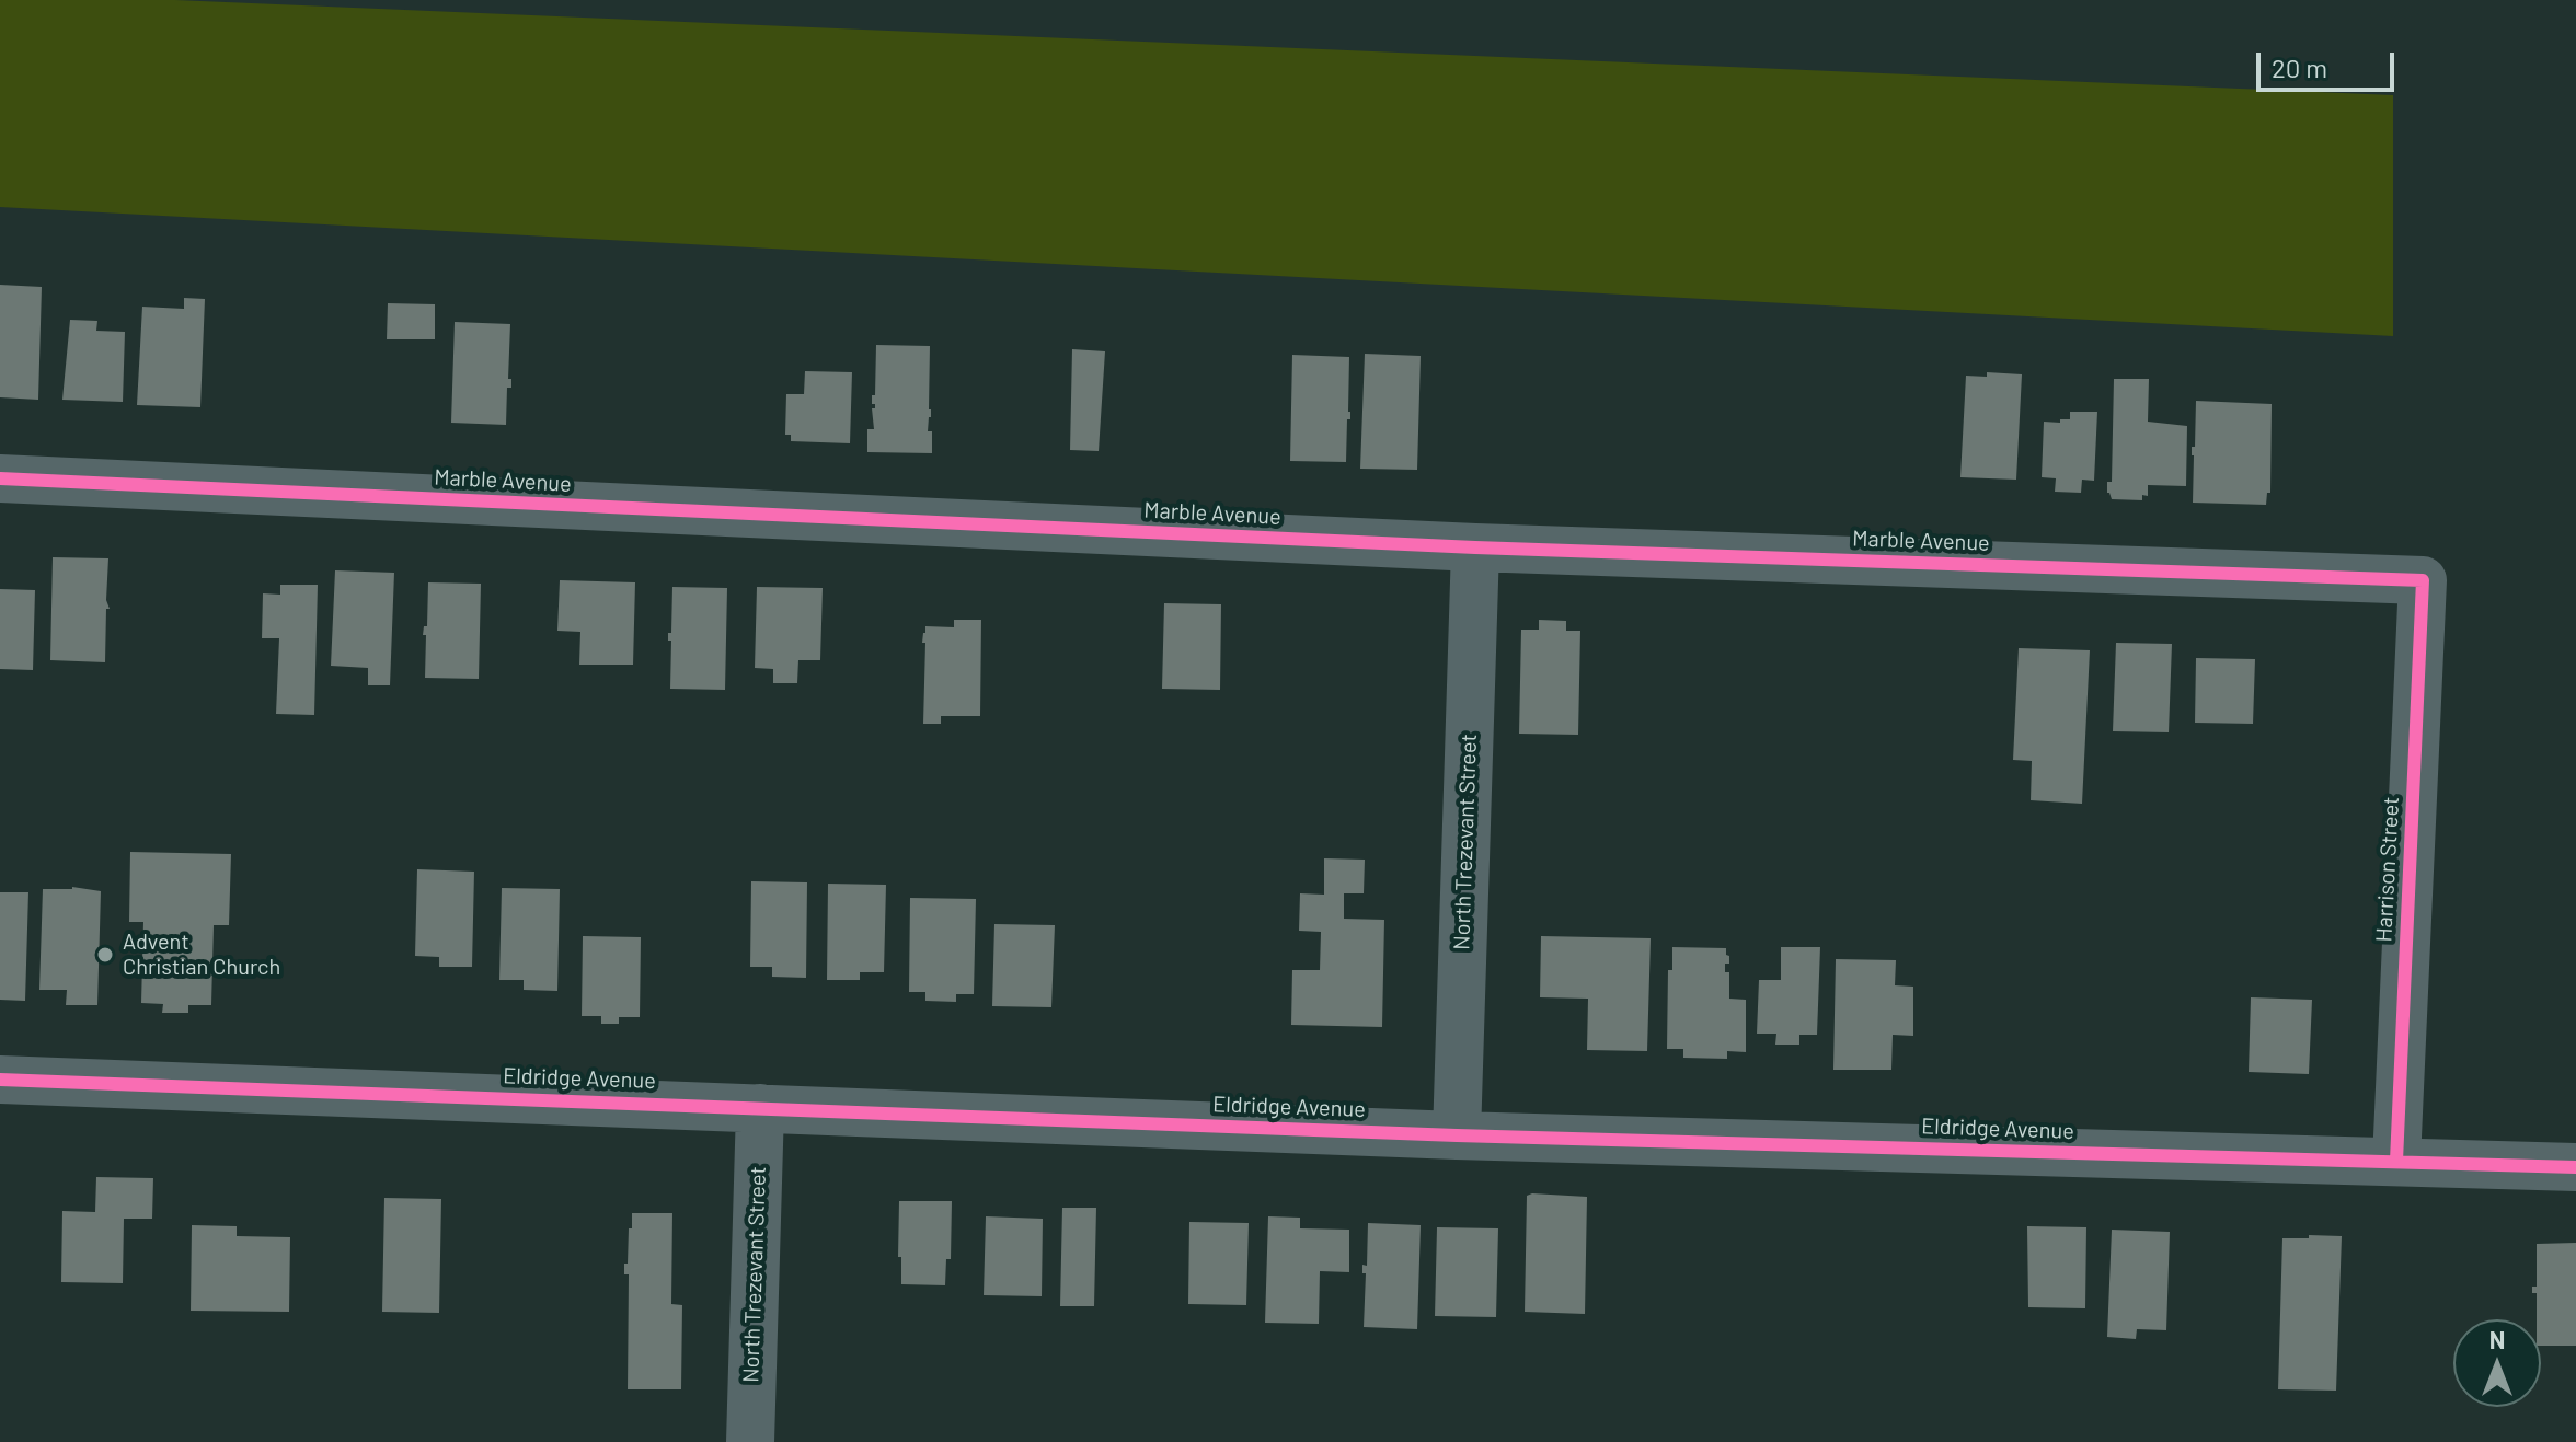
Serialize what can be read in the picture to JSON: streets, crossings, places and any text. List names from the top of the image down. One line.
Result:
{"streets":{"street":["Marble Avenue","North Trezevant Street","Harrison Street","Eldridge Avenue"]},"crossings":[["Marble Avenue","North Trezevant Street"],["Marble Avenue","Harrison Street"],["North Trezevant Street","Eldridge Avenue"],["Harrison Street","Eldridge Avenue"]],"places":["Advent Christian Church"],"scale_bar":"20 m","north":"top"}
